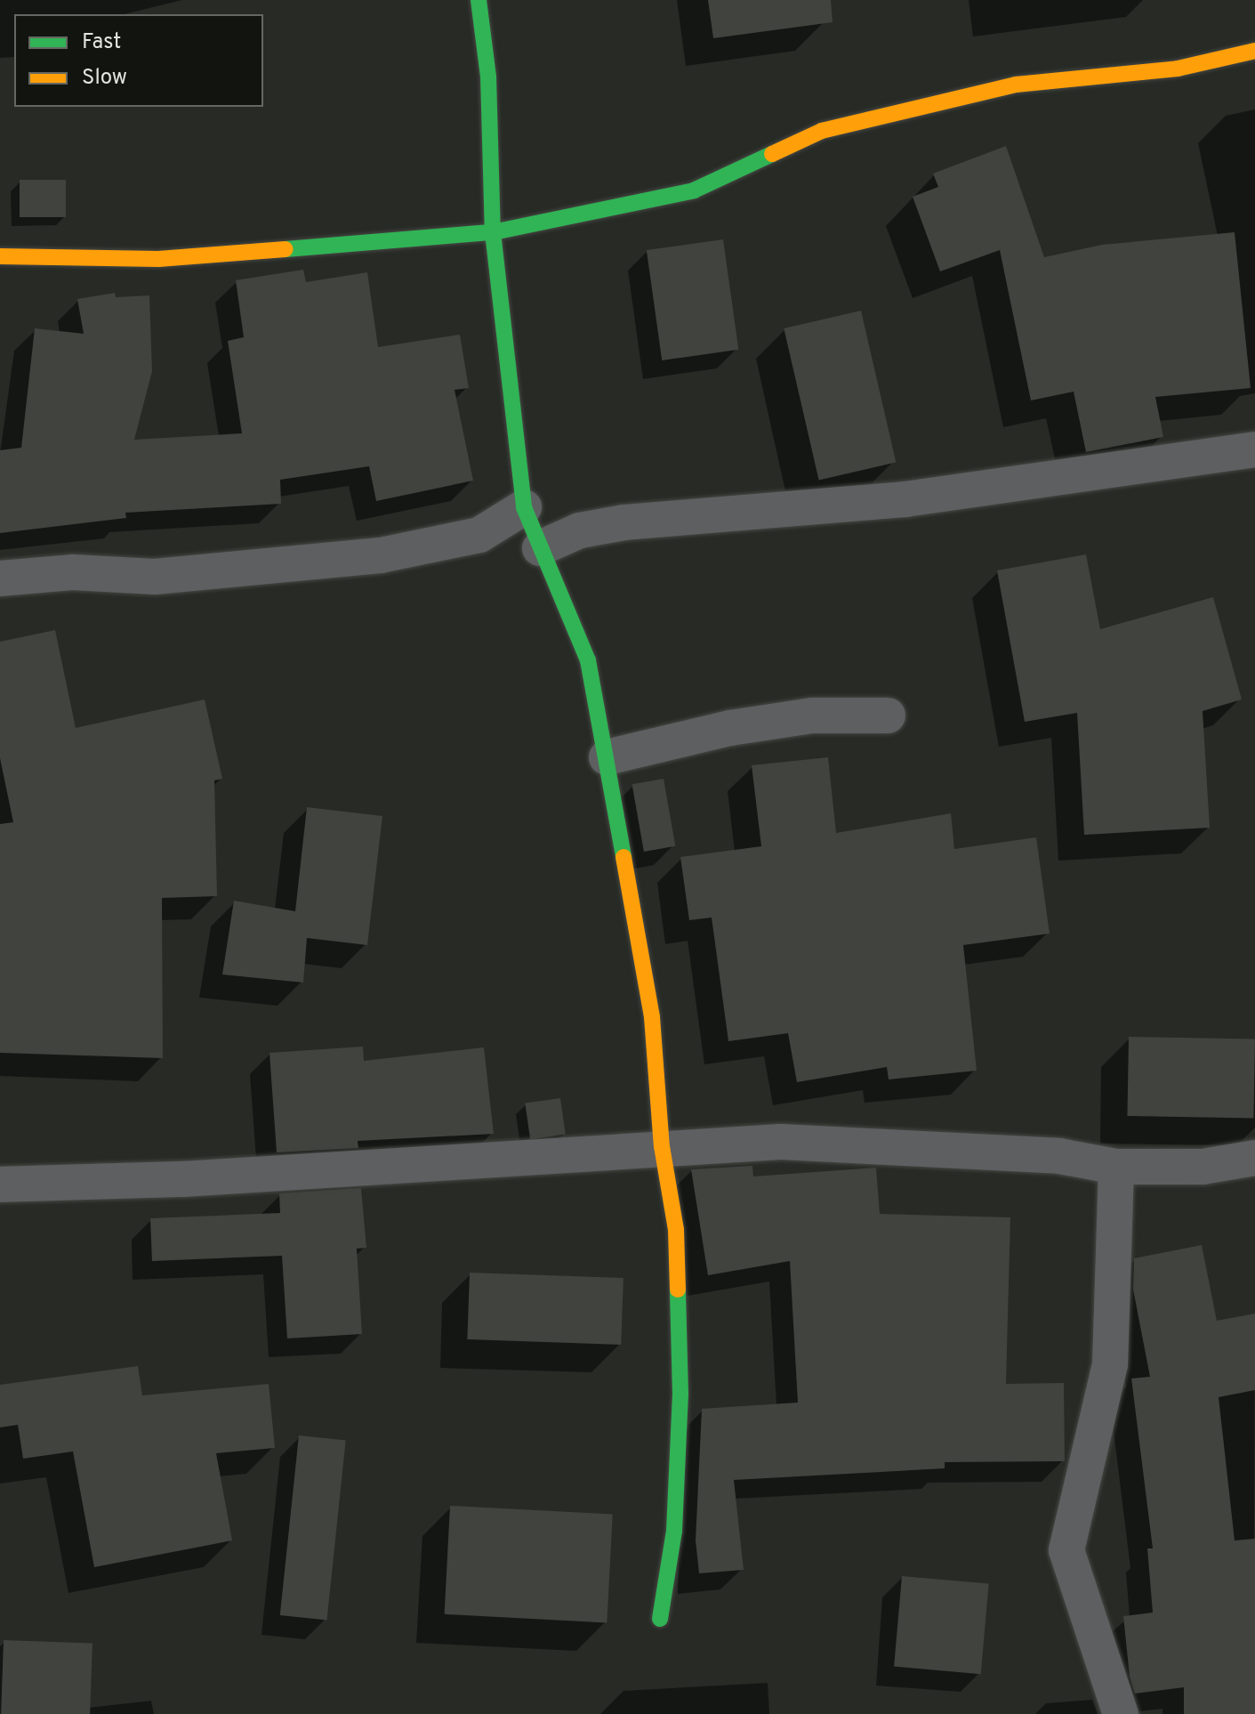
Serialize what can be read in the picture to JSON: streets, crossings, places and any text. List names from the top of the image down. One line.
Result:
{"legend":["Fast","Slow"]}
